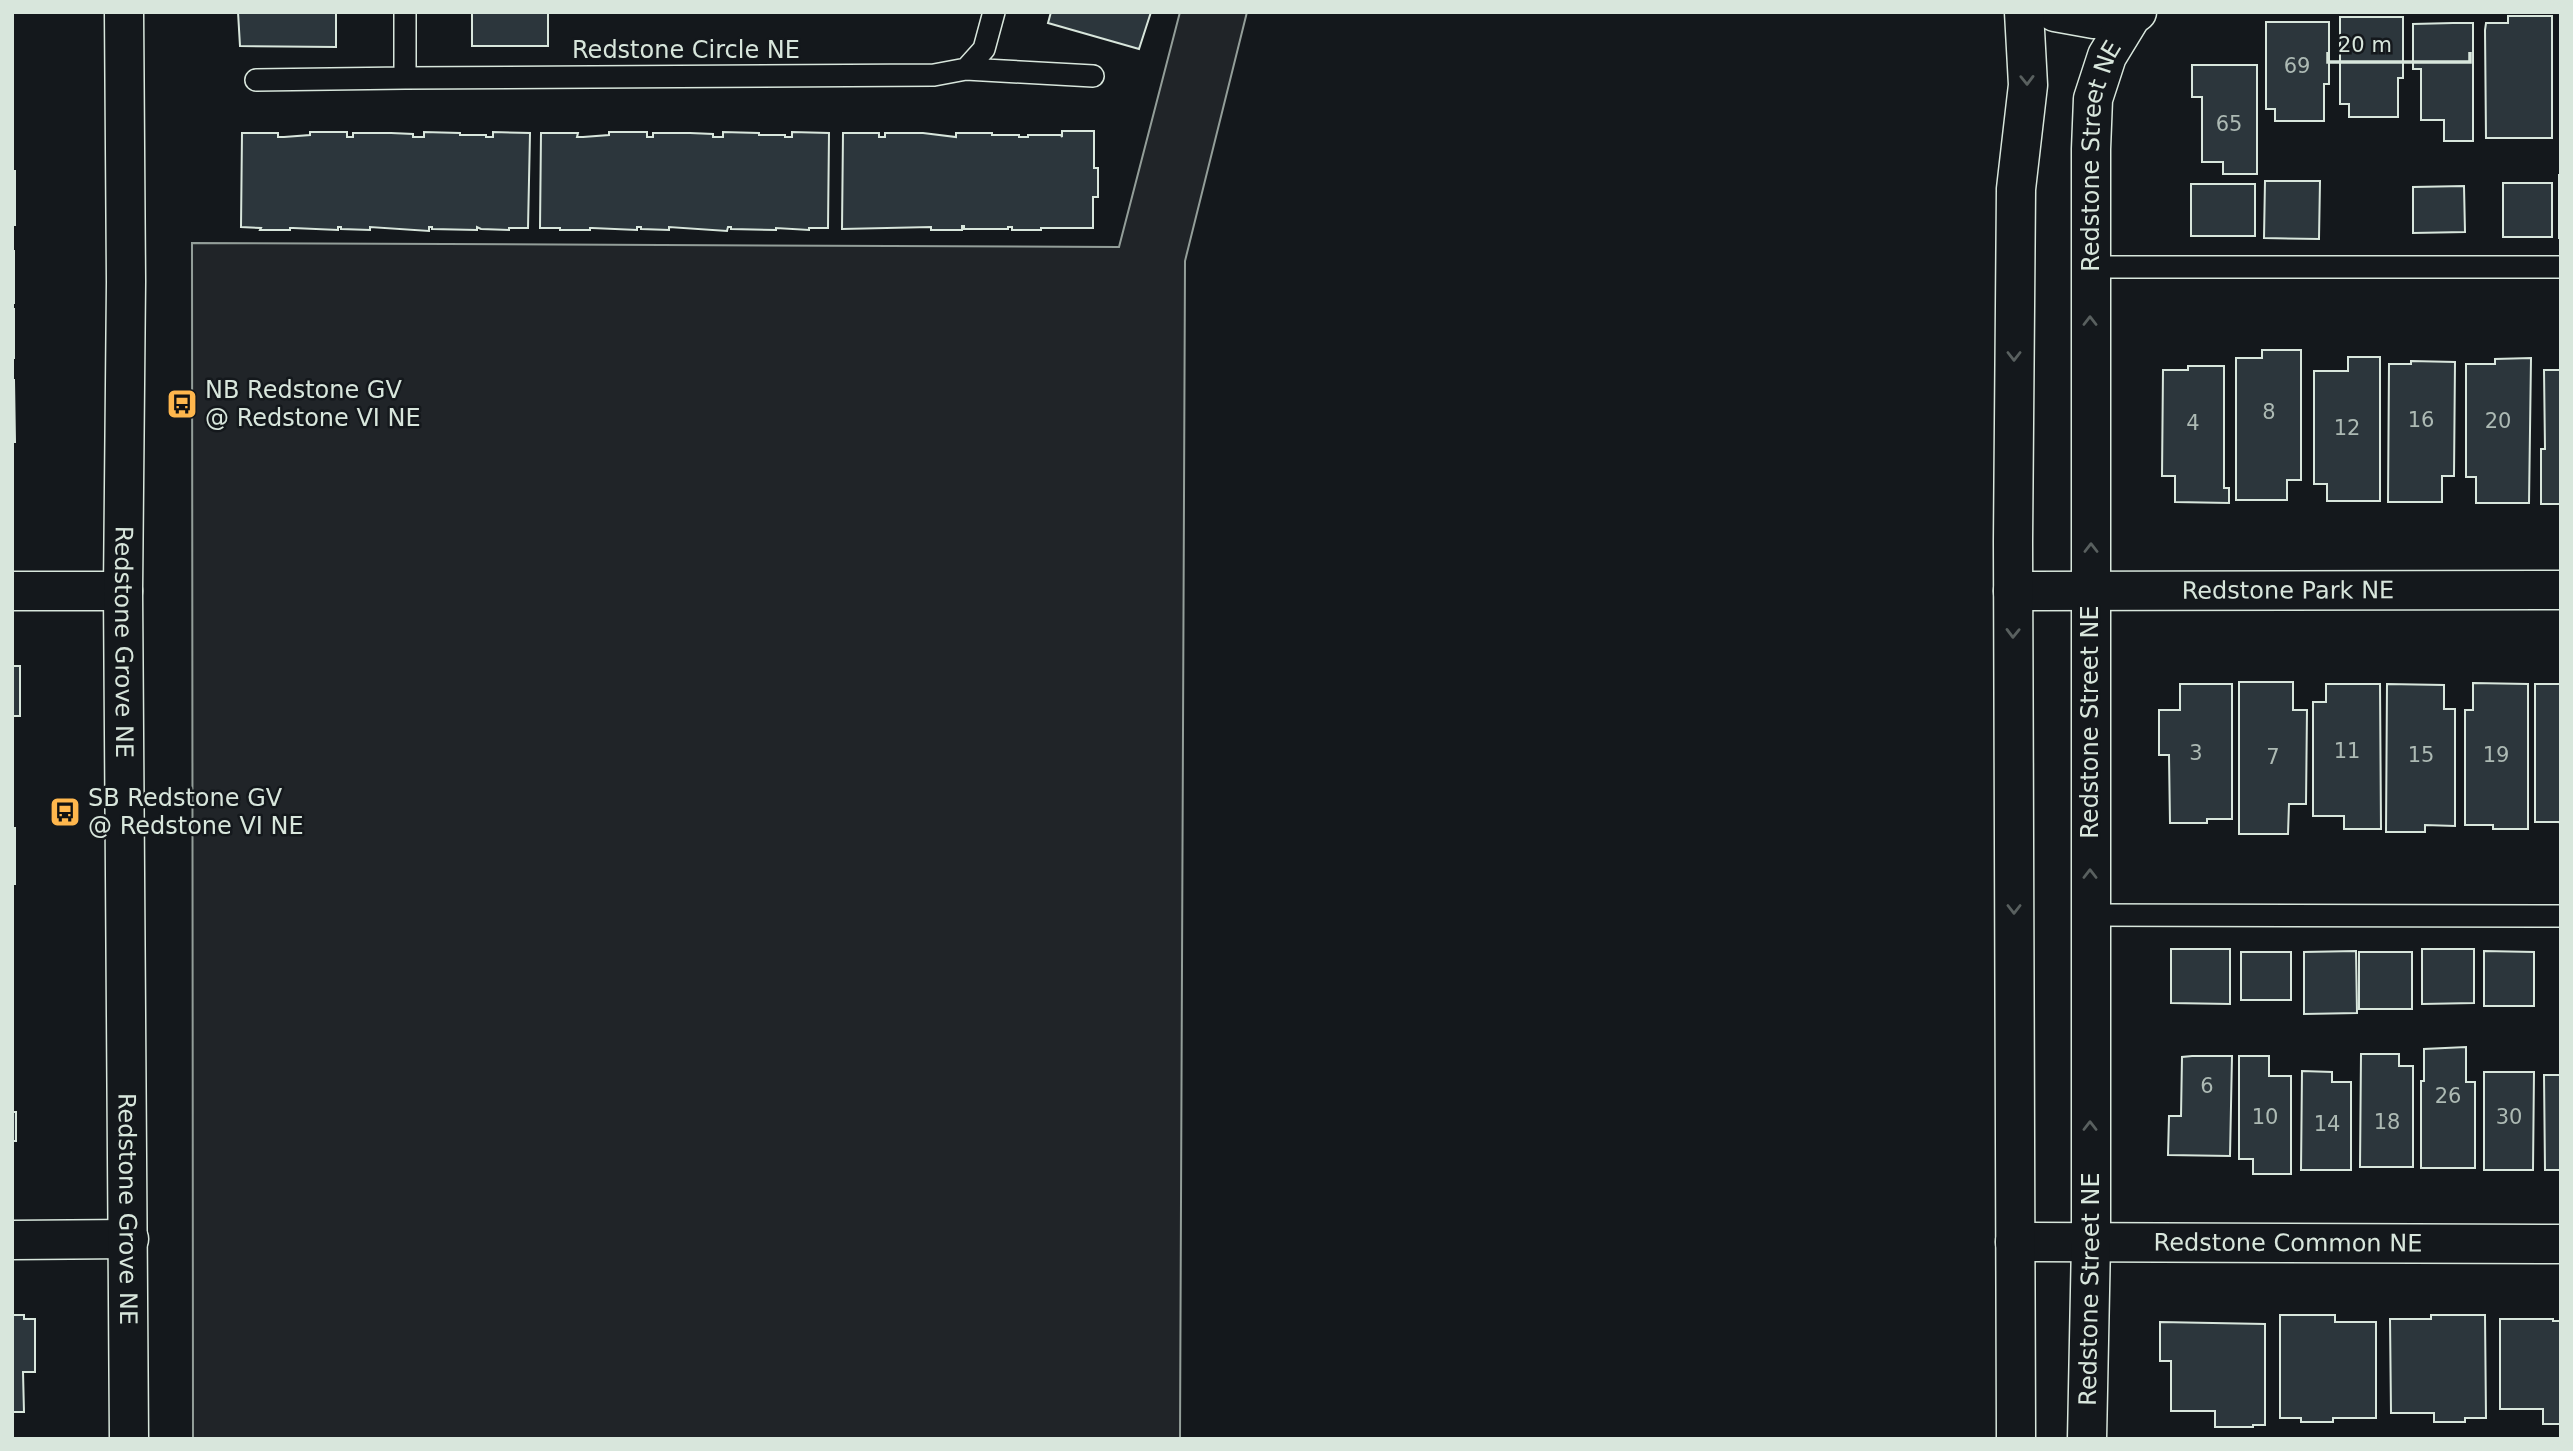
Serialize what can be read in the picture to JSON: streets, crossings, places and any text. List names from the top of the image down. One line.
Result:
{"streets":{"street":["Redstone Street NE","Redstone Park NE","Redstone Grove NE","Redstone Common NE"],"lane":["Redstone Circle NE"]},"crossings":[["Redstone Street NE","Redstone Park NE"],["Redstone Street NE","Redstone Common NE"]],"places":{"bus stop":["NB Redstone GV @ Redstone VI NE","SB Redstone GV @ Redstone VI NE"]},"house_numbers":["69","65","8","16","20","4","12","11","3","15","19","7","6","26","10","30","18","14"],"scale_bar":"20 m"}
